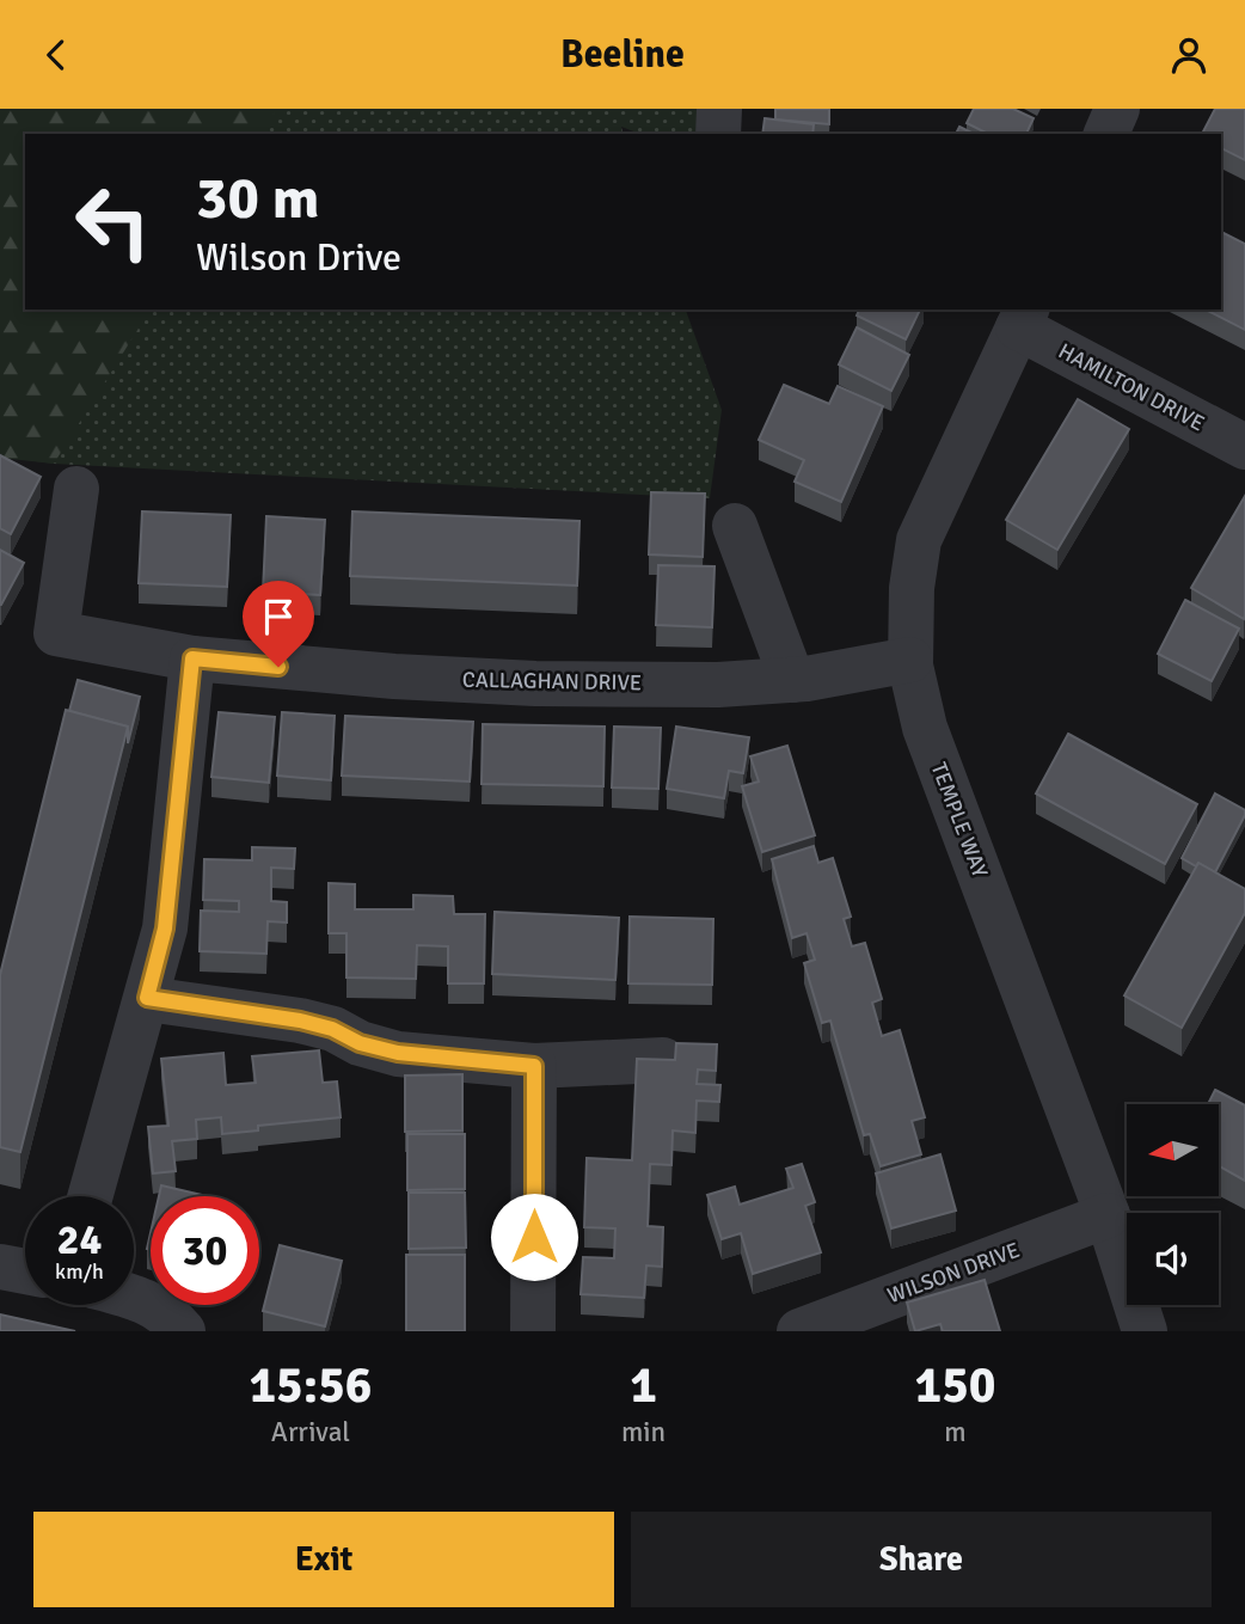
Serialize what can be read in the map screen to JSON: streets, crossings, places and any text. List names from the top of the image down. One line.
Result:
{"streets":{"street":["HAMILTON DRIVE","CALLAGHAN DRIVE","TEMPLE WAY","WILSON DRIVE"]},"crossings":[["HAMILTON DRIVE","TEMPLE WAY"],["CALLAGHAN DRIVE","TEMPLE WAY"],["TEMPLE WAY","WILSON DRIVE"]],"north":"left","page":{"header":"Beeline","turn":["30 m","Wilson Drive"],"speed":"24 km/h","limit":"30","eta":["15:56","Arrival","1","min","150","m"],"buttons":["Exit","Share"]}}
